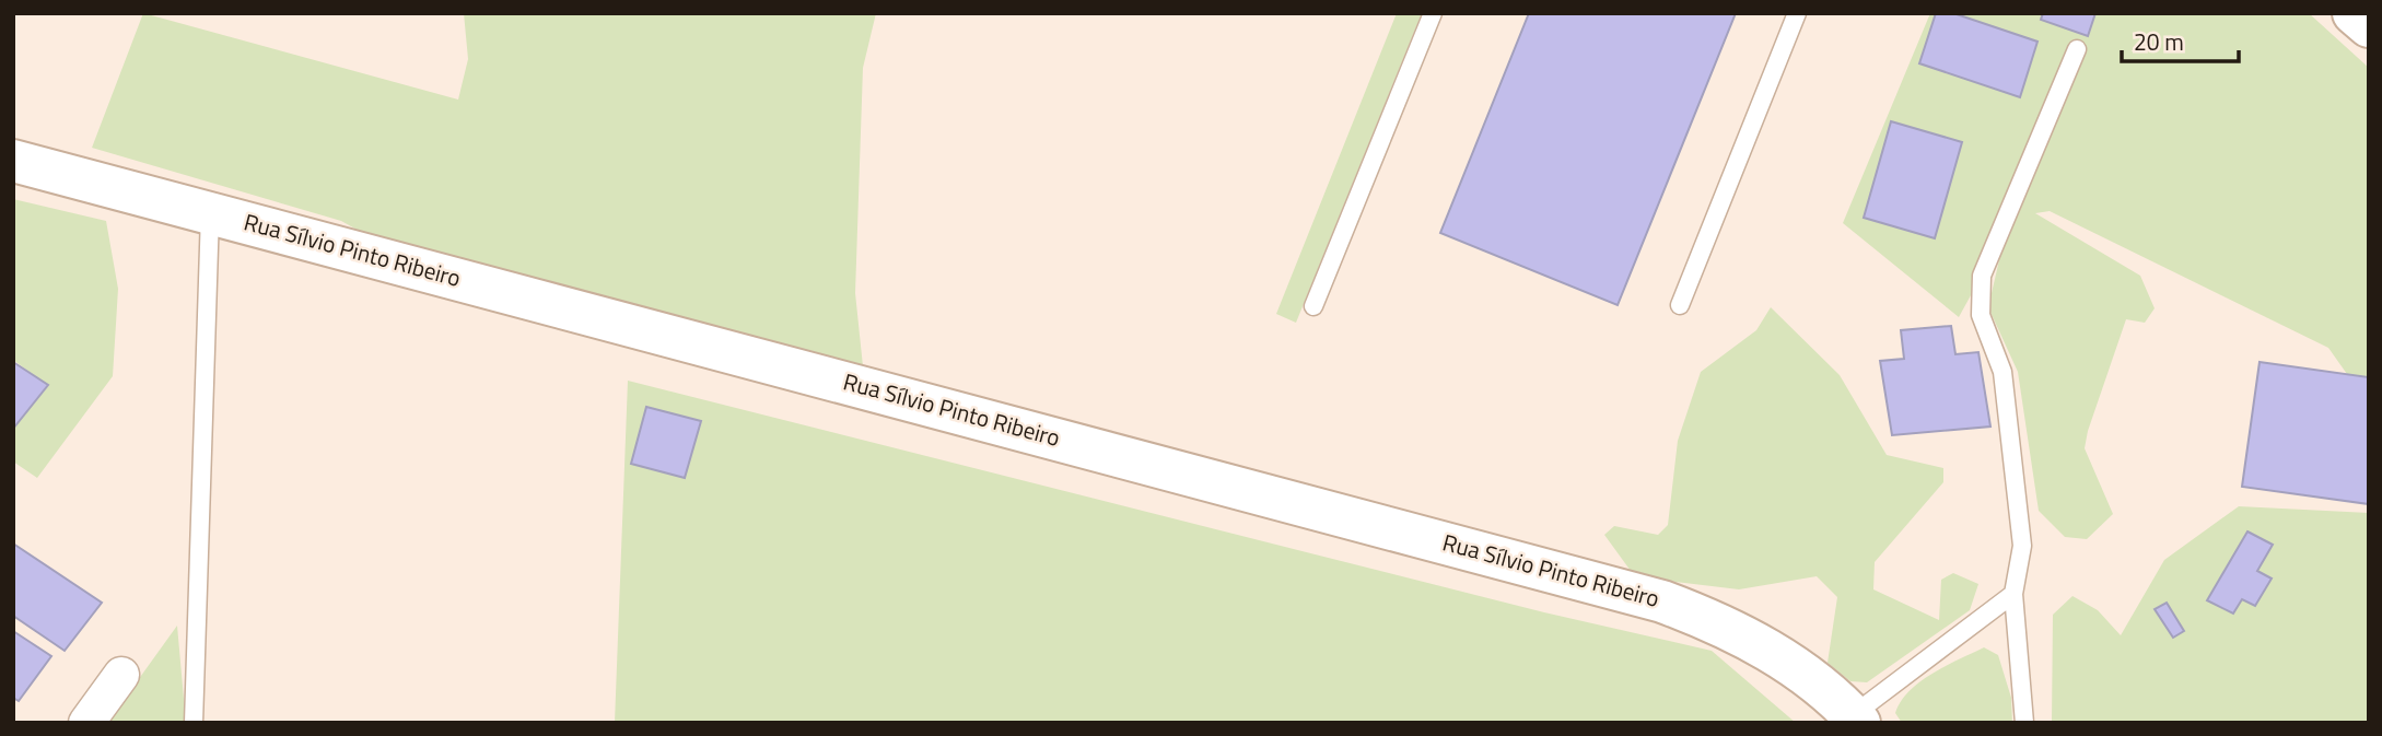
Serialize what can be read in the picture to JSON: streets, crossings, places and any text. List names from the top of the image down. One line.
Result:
{"streets":{"street":["Rua Sílvio Pinto Ribeiro"]},"scale_bar":"20 m"}
